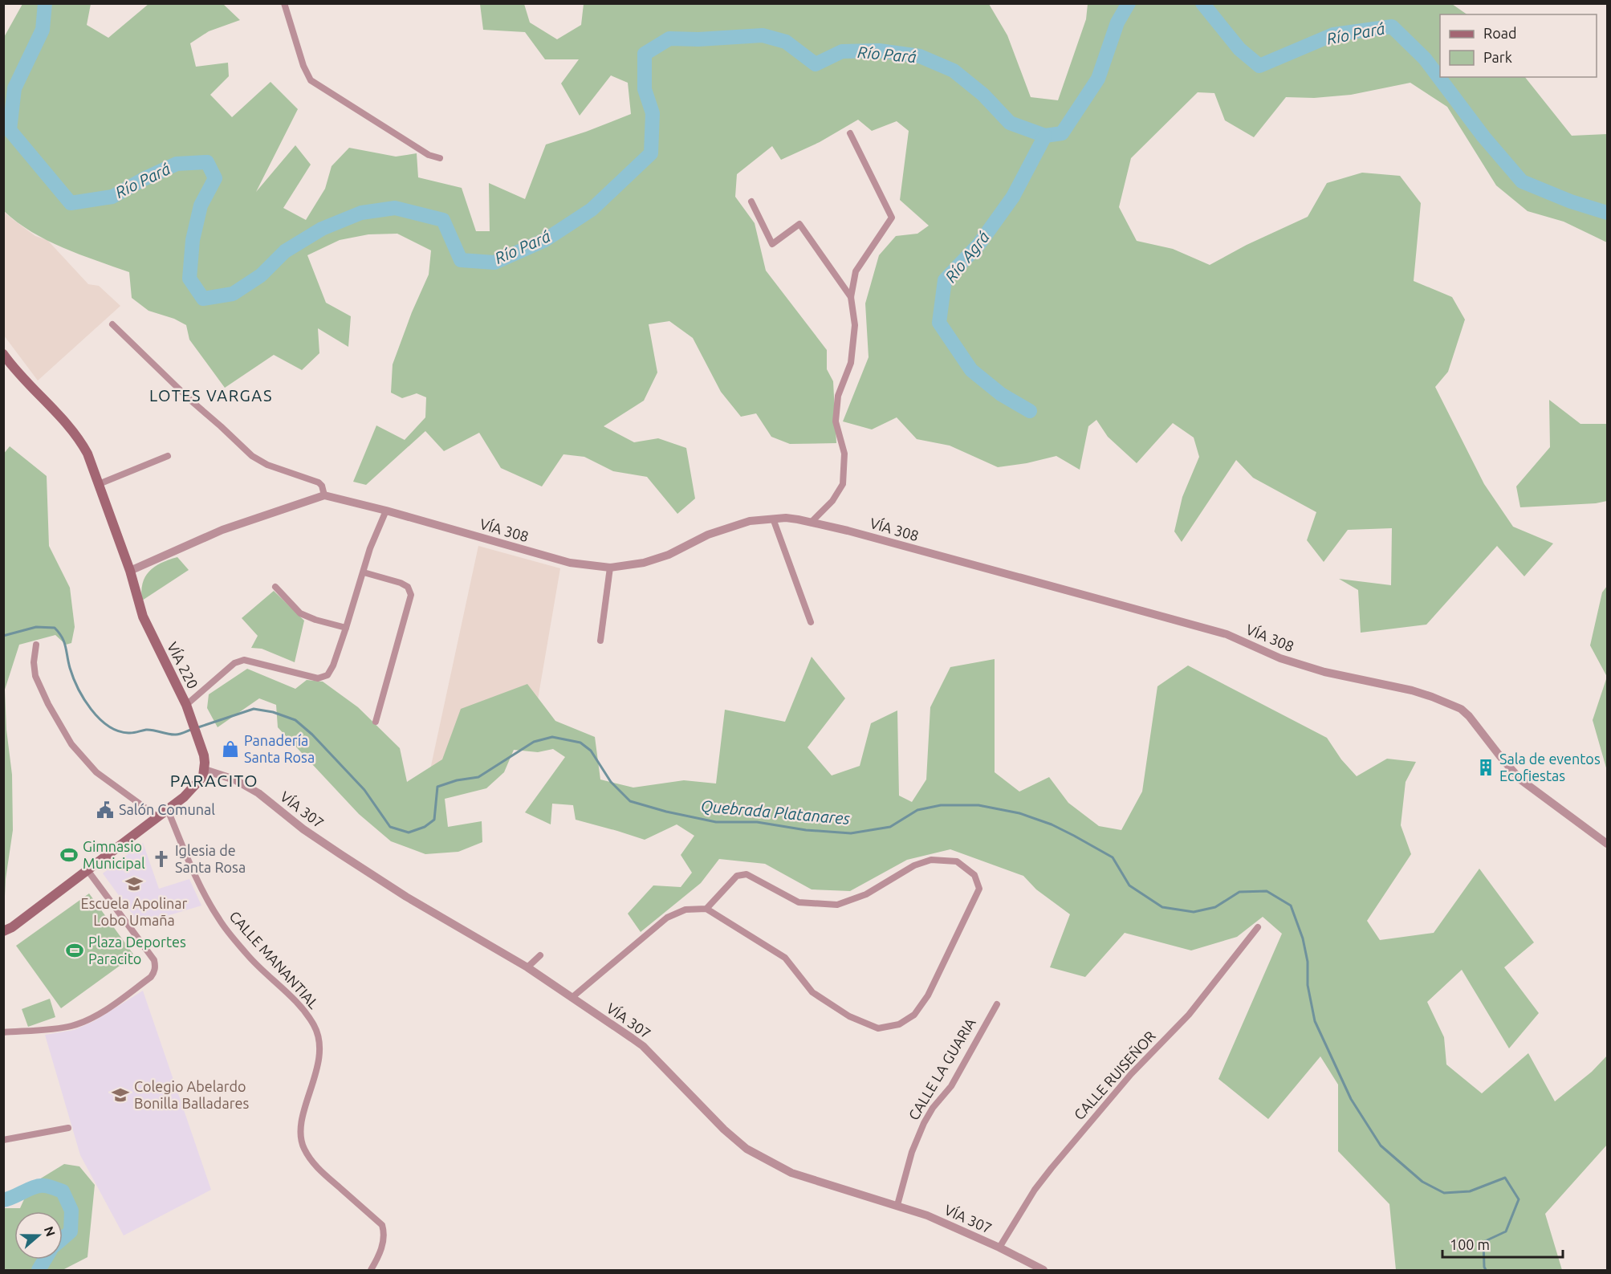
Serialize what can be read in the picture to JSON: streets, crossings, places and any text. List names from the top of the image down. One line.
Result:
{"streets":{"main road":["VÍA 220"],"street":["VÍA 308","VÍA 307","CALLE MANANTIAL","CALLE LA GUARIA","CALLE RUISEÑOR"]},"crossings":[["VÍA 220","VÍA 307"],["VÍA 307","CALLE LA GUARIA"],["VÍA 307","CALLE RUISEÑOR"]],"districts":["LOTES VARGAS","PARACITO"],"water":["Río Pará","Río Agrá","Quebrada Platanares"],"places":{"shop":["Panadería Santa Rosa"],"building":["Sala de eventos Ecofiestas"],"public building":["Salón Comunal"],"sports":["Gimnasio Municipal","Plaza Deportes Paracito"],"church":["Iglesia de Santa Rosa"],"school or university":["Escuela Apolinar Lobo Umaña","Colegio Abelardo Bonilla Balladares"]},"legend":["Road","Park"],"scale_bar":"100 m","north":"right"}
